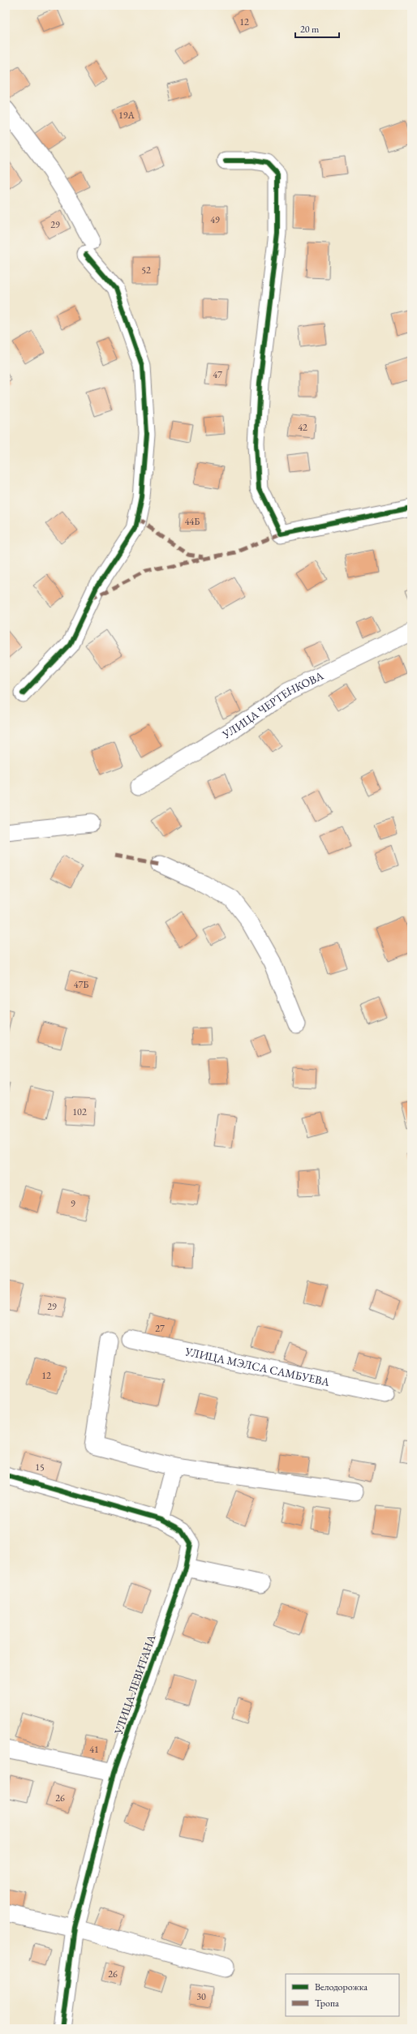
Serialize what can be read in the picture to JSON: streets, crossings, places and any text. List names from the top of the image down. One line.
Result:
{"streets":{"street":["УЛИЦА ЧЕРТЕНКОВА","УЛИЦА МЭЛСА САМБУЕВА","УЛИЦА ЛЕВИТАНА"]},"house_numbers":["12","19А","49","29","52","47","42","44Б","47Б","102","9","29","27","12","15","41","26","26","30"],"legend":["Велодорожка","Тропа"],"scale_bar":"20 m"}
